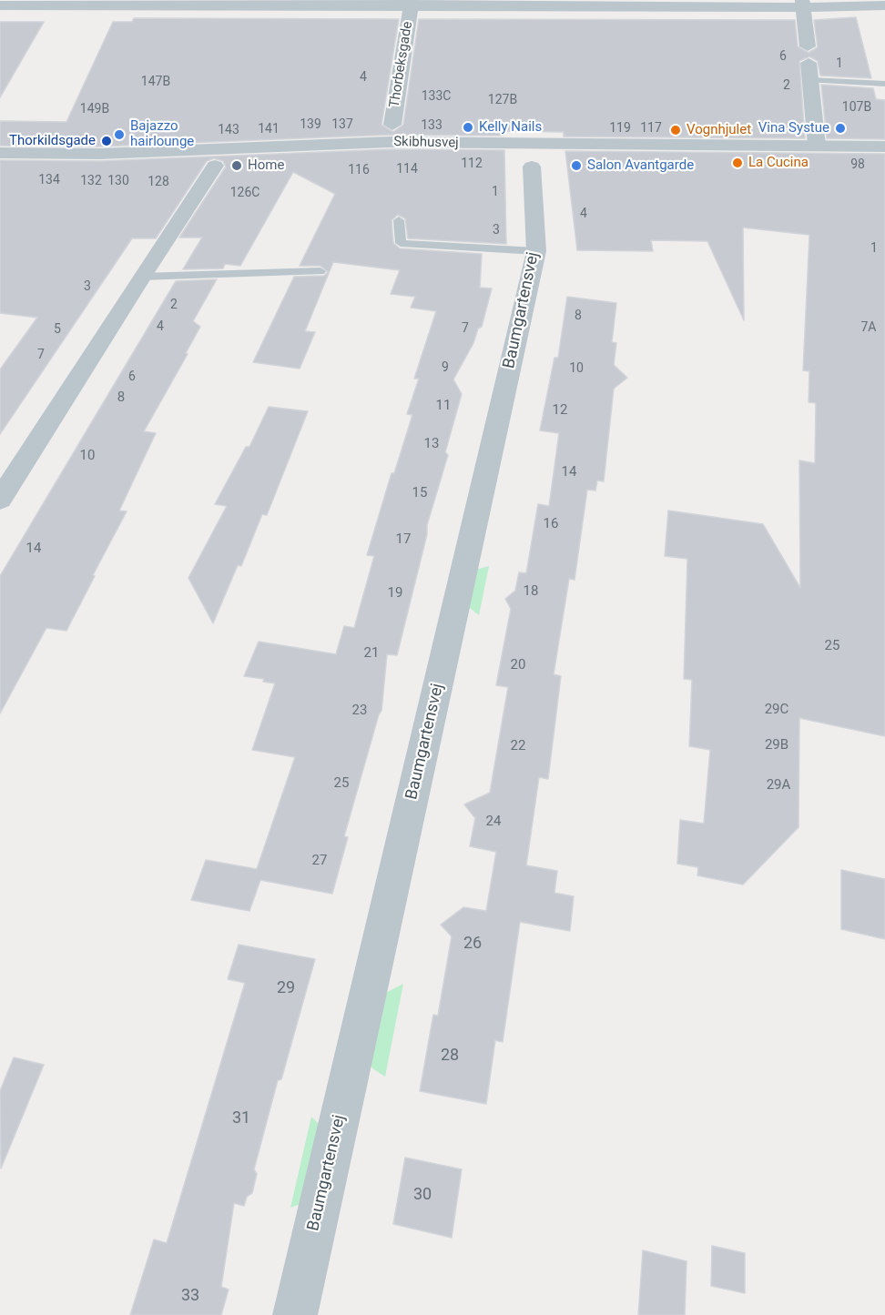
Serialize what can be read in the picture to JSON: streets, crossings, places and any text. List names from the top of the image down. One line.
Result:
{"streets":{"street":["Thorbeksgade","Skibhusvej","Baumgartensvej"]},"places":["Kelly Nails","Vina Systue","Vognhjulet","Bajazzo hairlounge","Thorkildsgade","La Cucina","Home","Salon Avantgarde"],"house_numbers":["6","1","4","147B","2","133C","127B","107B","149B","139","137","133","119","117","141","143","112","98","114","116","134","132","130","128","1","126C","4","3","1","3","2","8","4","7A","7","5","7","9","10","6","8","11","12","13","10","14","15","16","17","14","18","19","25","21","20","29C","23","29B","22","25","29A","24","27","26","29","28","31","30","33"]}
